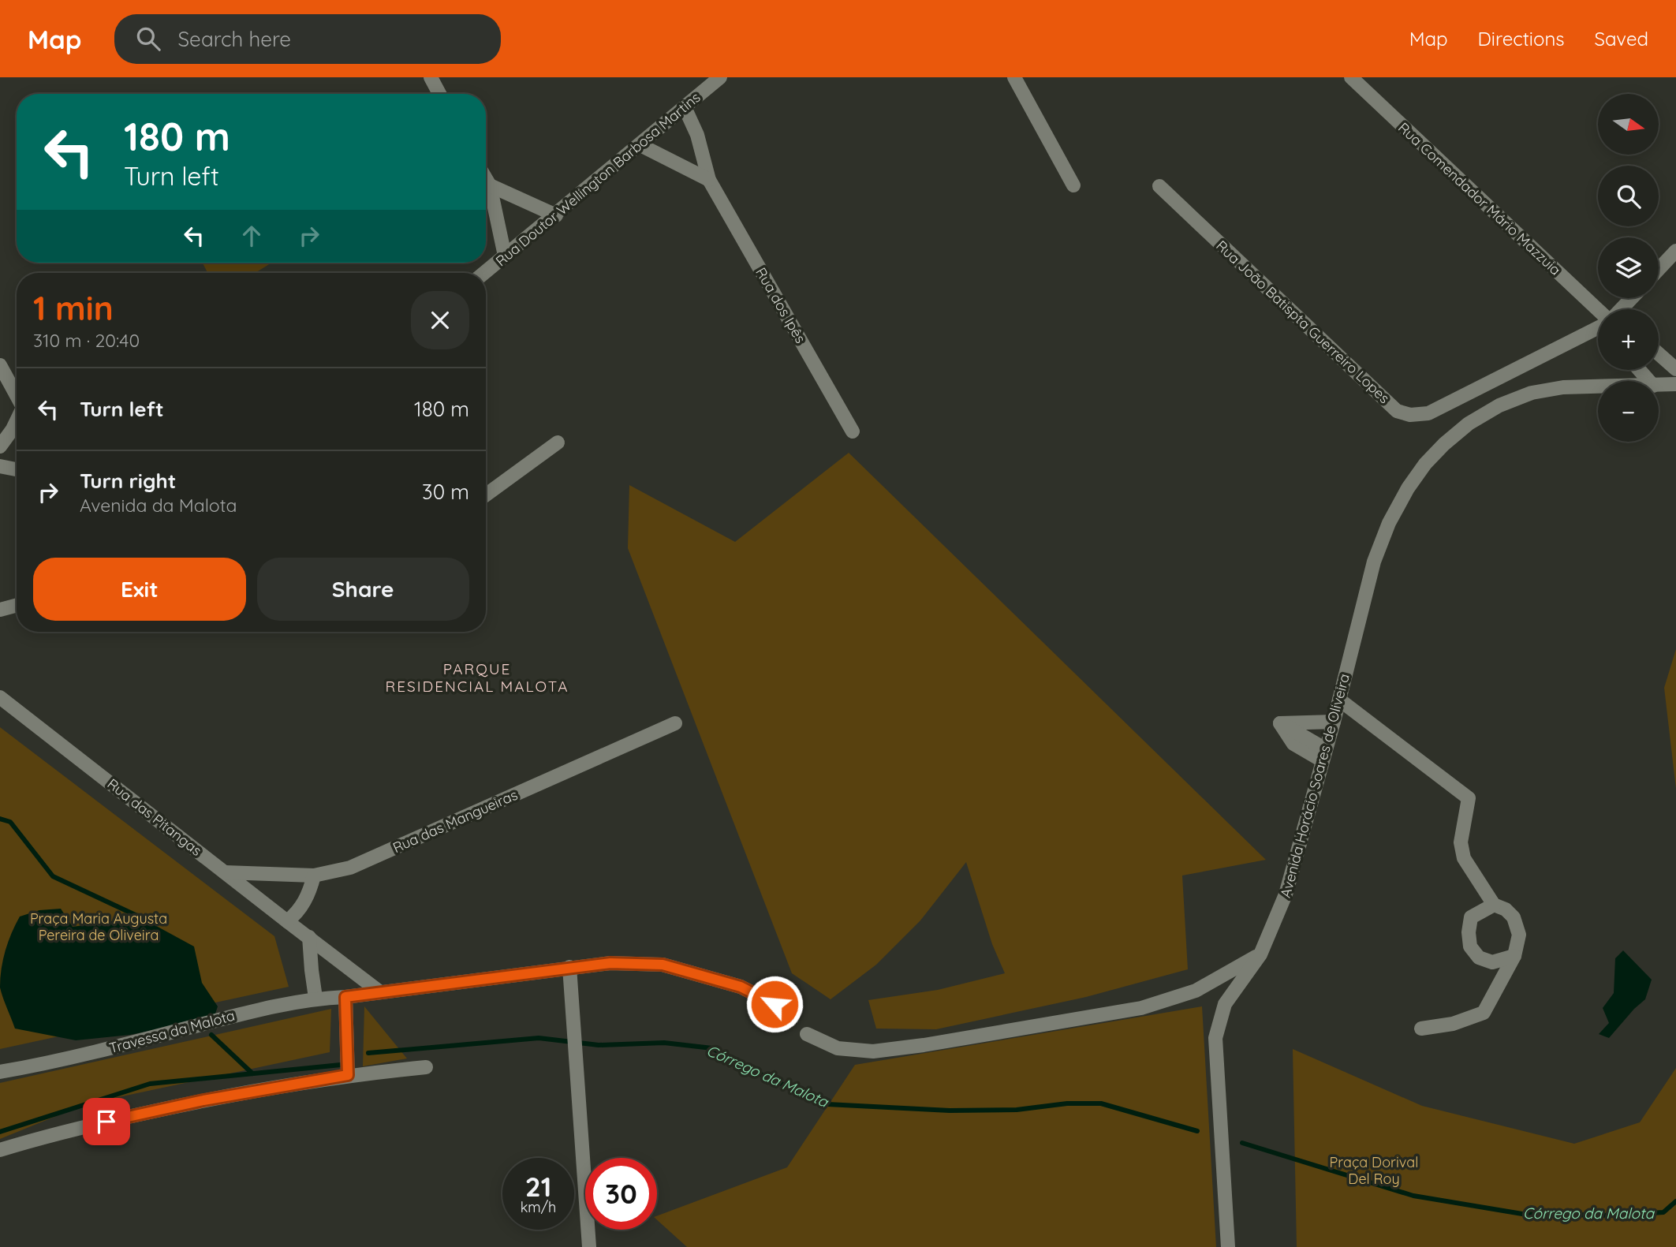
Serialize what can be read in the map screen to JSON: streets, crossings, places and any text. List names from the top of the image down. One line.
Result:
{"streets":{"street":["Rua Doutor Wellington Barbosa Martins","Rua Comendador Mário Mazzuia","Rua dos Ipês","Rua João Batispta Guerreiro Lopes","Avenida Horácio Soares de Oliveira","Rua das Pitangas","Rua das Mangueiras","Travessa da Malota"]},"crossings":[["Rua Doutor Wellington Barbosa Martins","Rua dos Ipês"],["Rua das Pitangas","Rua das Mangueiras"]],"districts":["PARQUE RESIDENCIAL MALOTA"],"water":["Córrego da Malota"],"parks":["Praça Maria Augusta Pereira de Oliveira","Praça Dorival Del Roy"],"north":"right","page":{"header":"Map","search":"Search here","nav":["Map","Directions","Saved"],"map_buttons":["+","−"],"turn":["180 m","Turn left"],"heading":["1 min","310 m · 20:40"],"list":[{"name":"Turn left","value":"180 m"},{"name":"Turn right","note":"Avenida da Malota","value":"30 m"}],"buttons":["Exit","Share"],"speed":"21 km/h","limit":"30"}}
